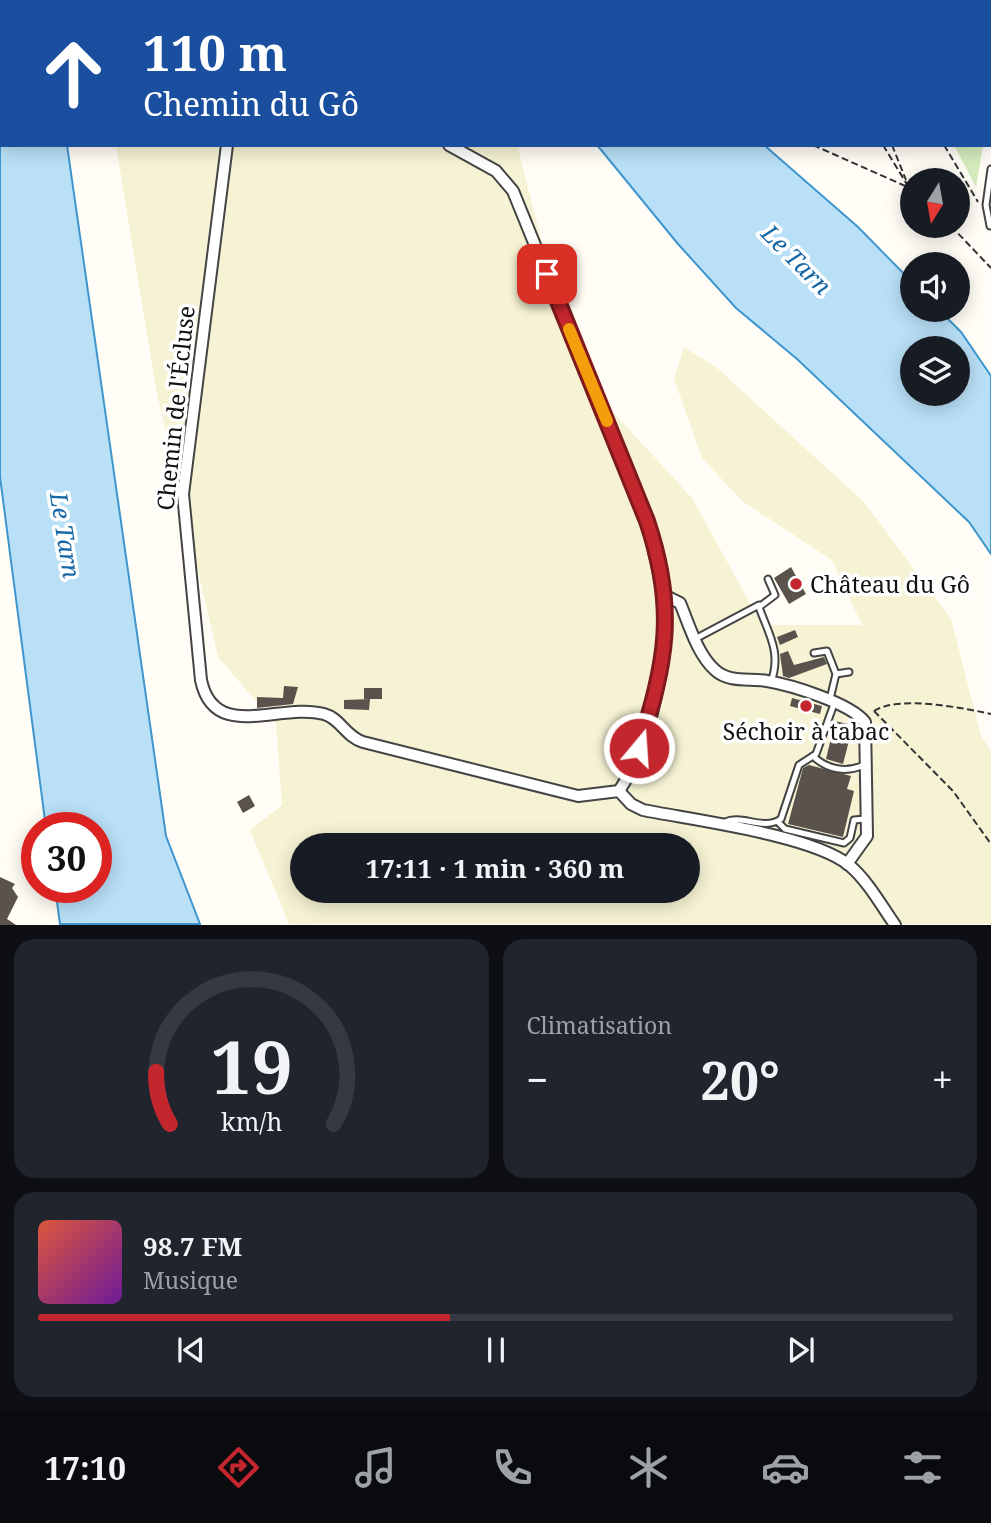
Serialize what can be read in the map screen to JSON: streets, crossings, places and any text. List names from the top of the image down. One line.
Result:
{"streets":{"street":["Chemin de l'Écluse"]},"water":["Le Tarn"],"places":["Château du Gô","Séchoir à tabac"],"north":"bottom","page":{"turn":["110 m","Chemin du Gô"],"limit":"30","trip":"17:11 · 1 min · 360 m","tile":"Climatisation","heat":["−","20°","+"],"song":["98.7 FM","Musique"],"tabs":"17:10","gauge":["19","km/h"]}}
